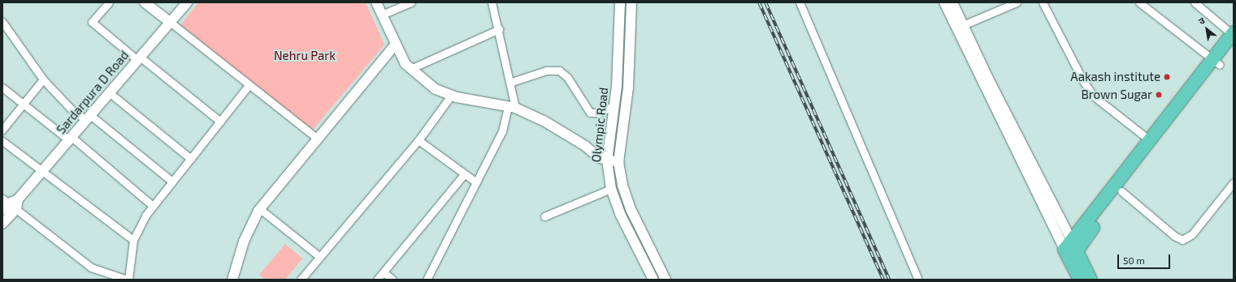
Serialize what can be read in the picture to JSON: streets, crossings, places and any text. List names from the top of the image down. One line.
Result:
{"streets":{"street":["Sardarpura D Road","Olympic Road"]},"parks":["Nehru Park"],"places":["Aakash institute","Brown Sugar"],"scale_bar":"50 m","north":"top left"}
